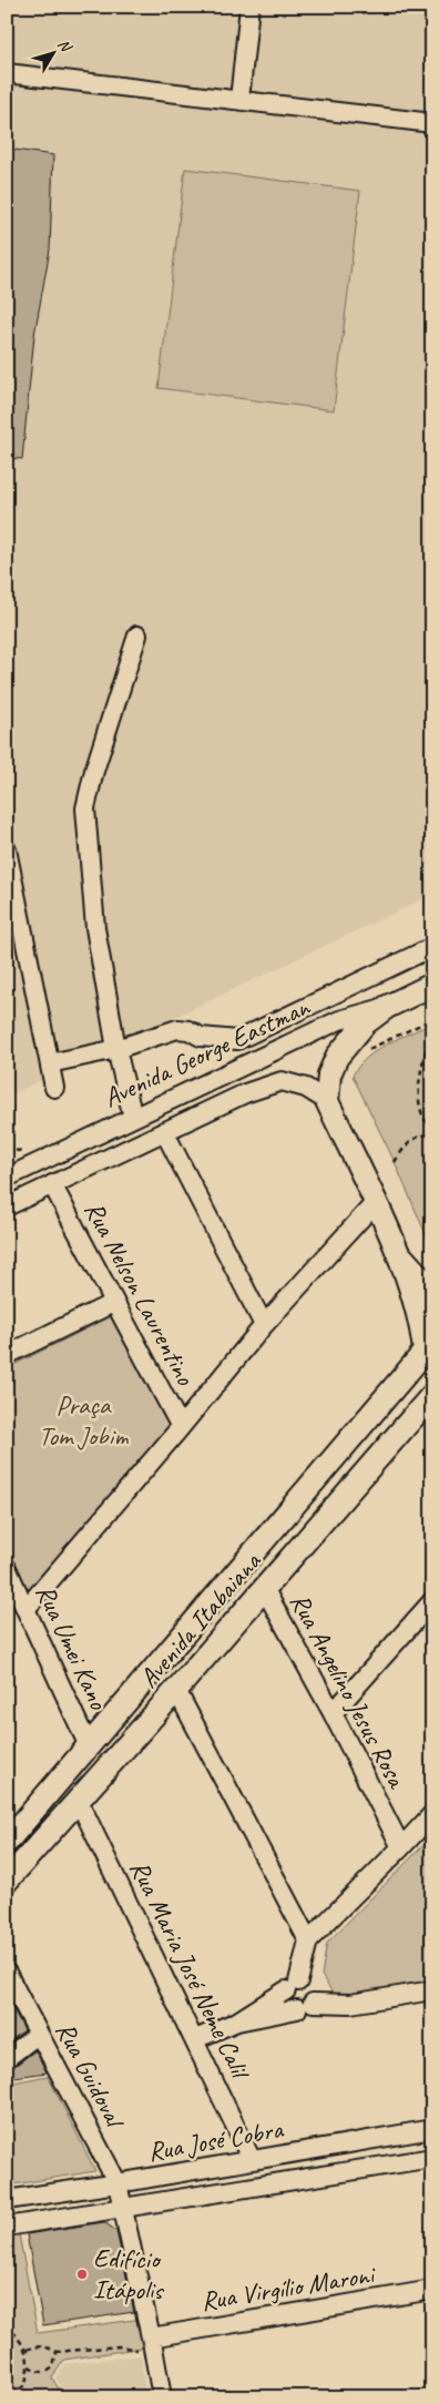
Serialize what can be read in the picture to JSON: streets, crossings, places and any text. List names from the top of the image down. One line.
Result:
{"streets":{"main road":["Avenida George Eastman","Avenida Itabaiana"],"street":["Rua Nelson Laurentino","Rua Umei Kano","Rua Angelino Jesus Rosa","Rua Maria José Neme Calil","Rua Guidoval","Rua José Cobra","Rua Virgílio Maroni"]},"crossings":[["Avenida George Eastman","Rua Nelson Laurentino"],["Avenida Itabaiana","Rua Umei Kano"],["Avenida Itabaiana","Rua Angelino Jesus Rosa"],["Avenida Itabaiana","Rua Maria José Neme Calil"],["Rua Maria José Neme Calil","Rua José Cobra"],["Rua Guidoval","Rua José Cobra"],["Rua Guidoval","Rua Virgílio Maroni"]],"parks":["Praça Tom Jobim"],"places":["Edifício Itápolis"],"north":"top right"}
